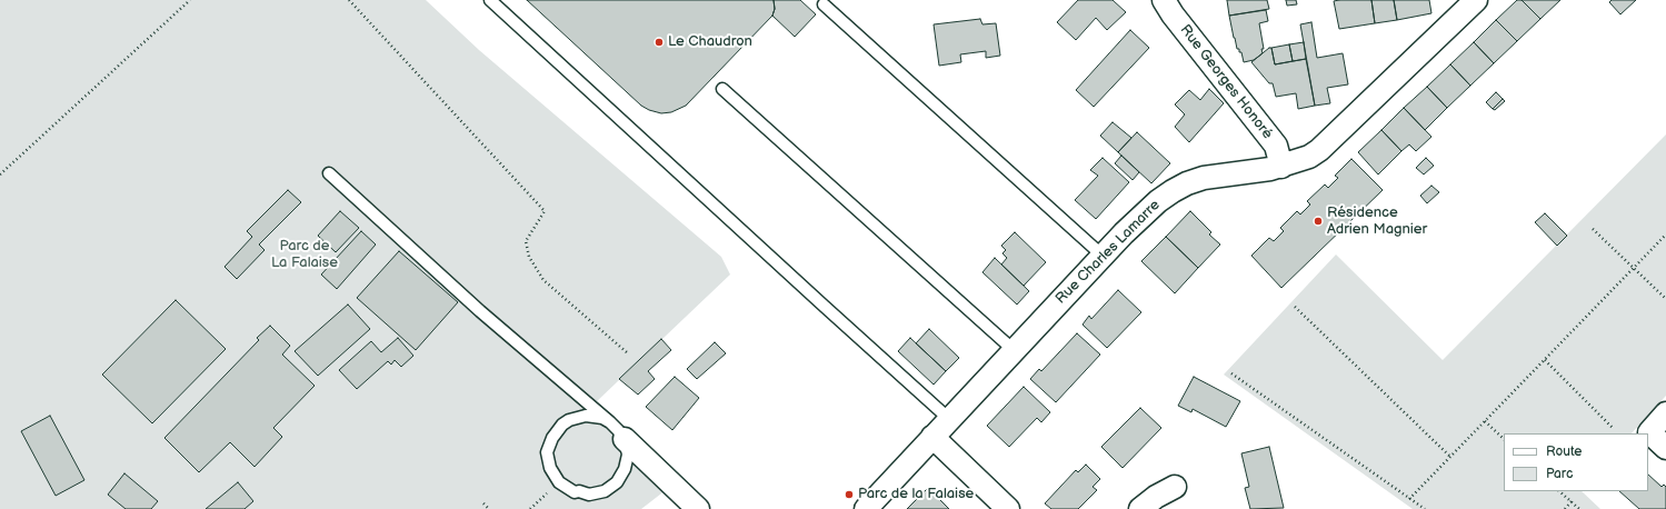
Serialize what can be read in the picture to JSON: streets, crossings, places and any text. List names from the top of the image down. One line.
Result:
{"streets":{"street":["Rue Georges Honoré","Rue Charles Lamarre"]},"crossings":[["Rue Georges Honoré","Rue Charles Lamarre"]],"parks":["Parc de La Falaise"],"places":["Le Chaudron","Résidence Adrien Magnier","Parc de la Falaise"],"legend":["Route","Parc"]}
